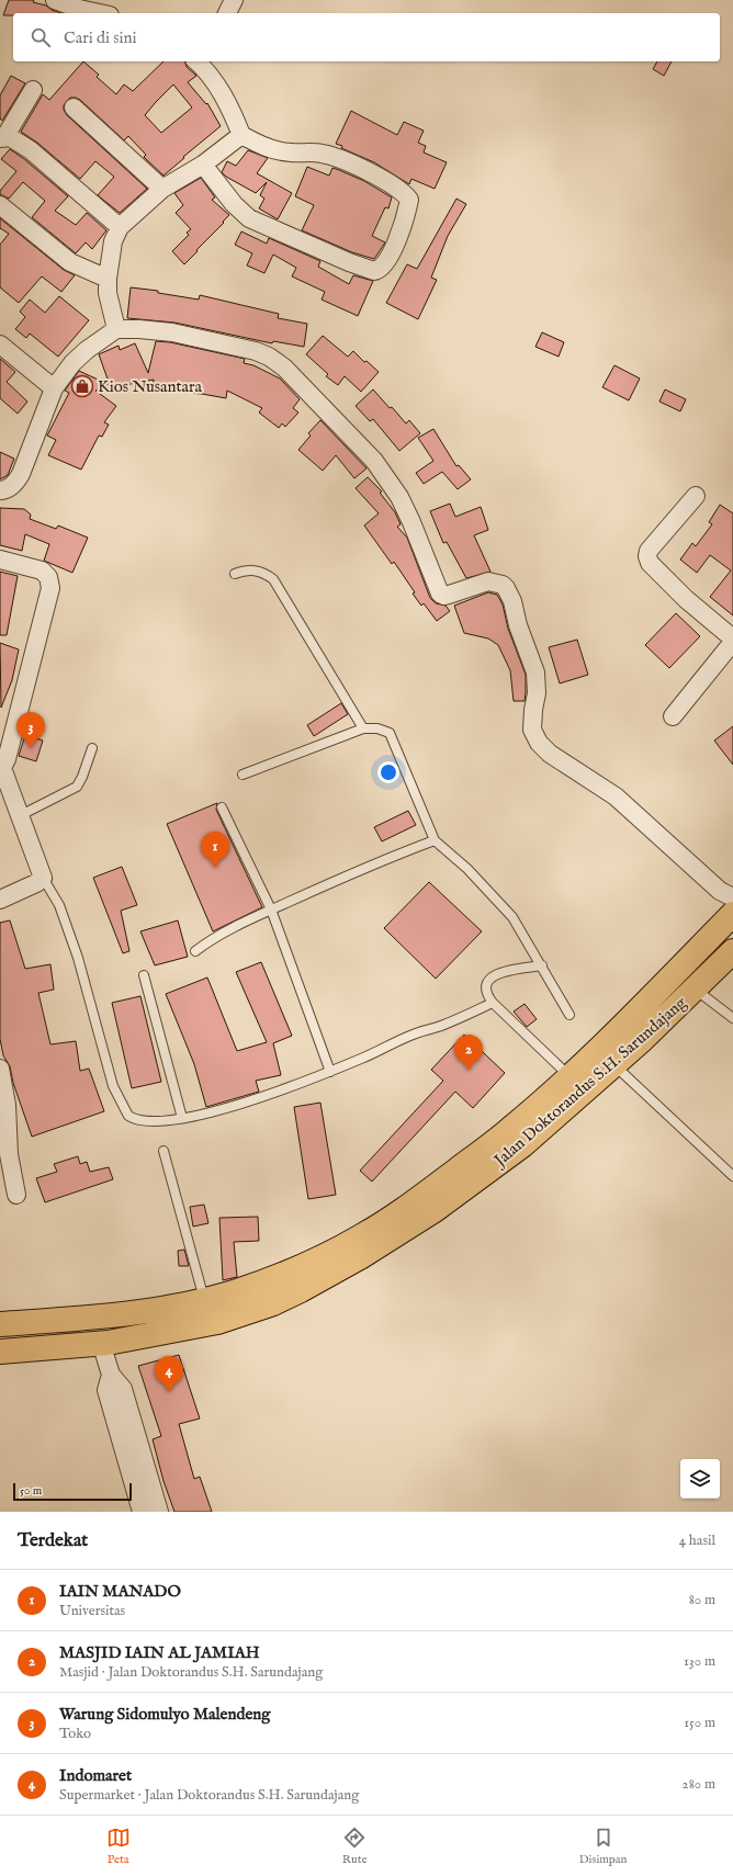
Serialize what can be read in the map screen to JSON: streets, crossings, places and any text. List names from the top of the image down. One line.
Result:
{"streets":{"highway":["Jalan Doktorandus S.H. Sarundajang"]},"places":{"shop":["Kios Nusantara"]},"scale_bar":"50 m","page":{"search":"Cari di sini","pins":["3","1","2","4"],"scale":"50 m","heading":["Terdekat","4 hasil"],"list":[{"mark":"1","name":"IAIN MANADO","note":"Universitas","value":"80 m"},{"mark":"2","name":"MASJID IAIN AL JAMIAH","note":"Masjid · Jalan Doktorandus S.H. Sarundajang","value":"130 m"},{"mark":"3","name":"Warung Sidomulyo Malendeng","note":"Toko","value":"150 m"},{"mark":"4","name":"Indomaret","note":"Supermarket · Jalan Doktorandus S.H. Sarundajang","value":"280 m"}],"nav":["Peta","Rute","Disimpan"]}}
